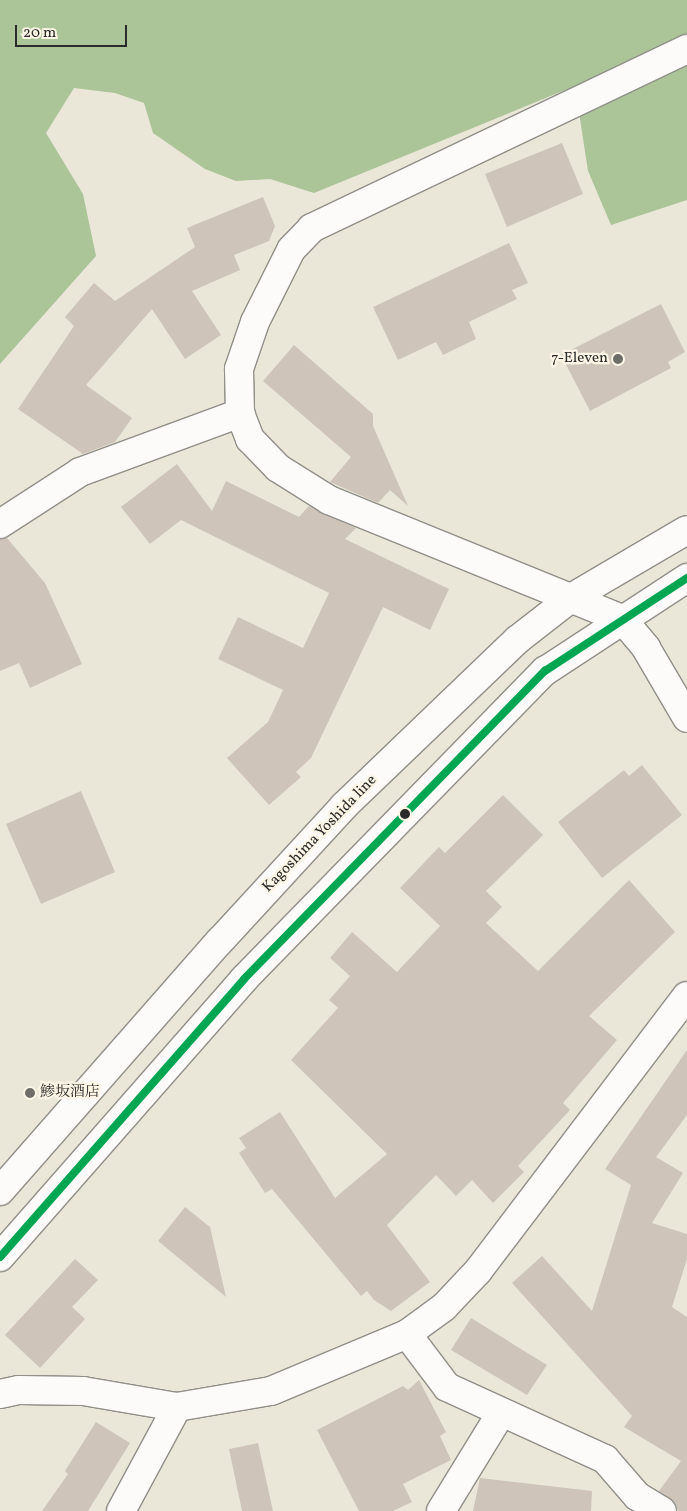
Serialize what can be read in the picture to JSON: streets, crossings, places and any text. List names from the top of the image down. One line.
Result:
{"streets":{"street":["Kagoshima Yoshida line"]},"places":["7-Eleven","鯵坂酒店"],"scale_bar":"20 m"}
